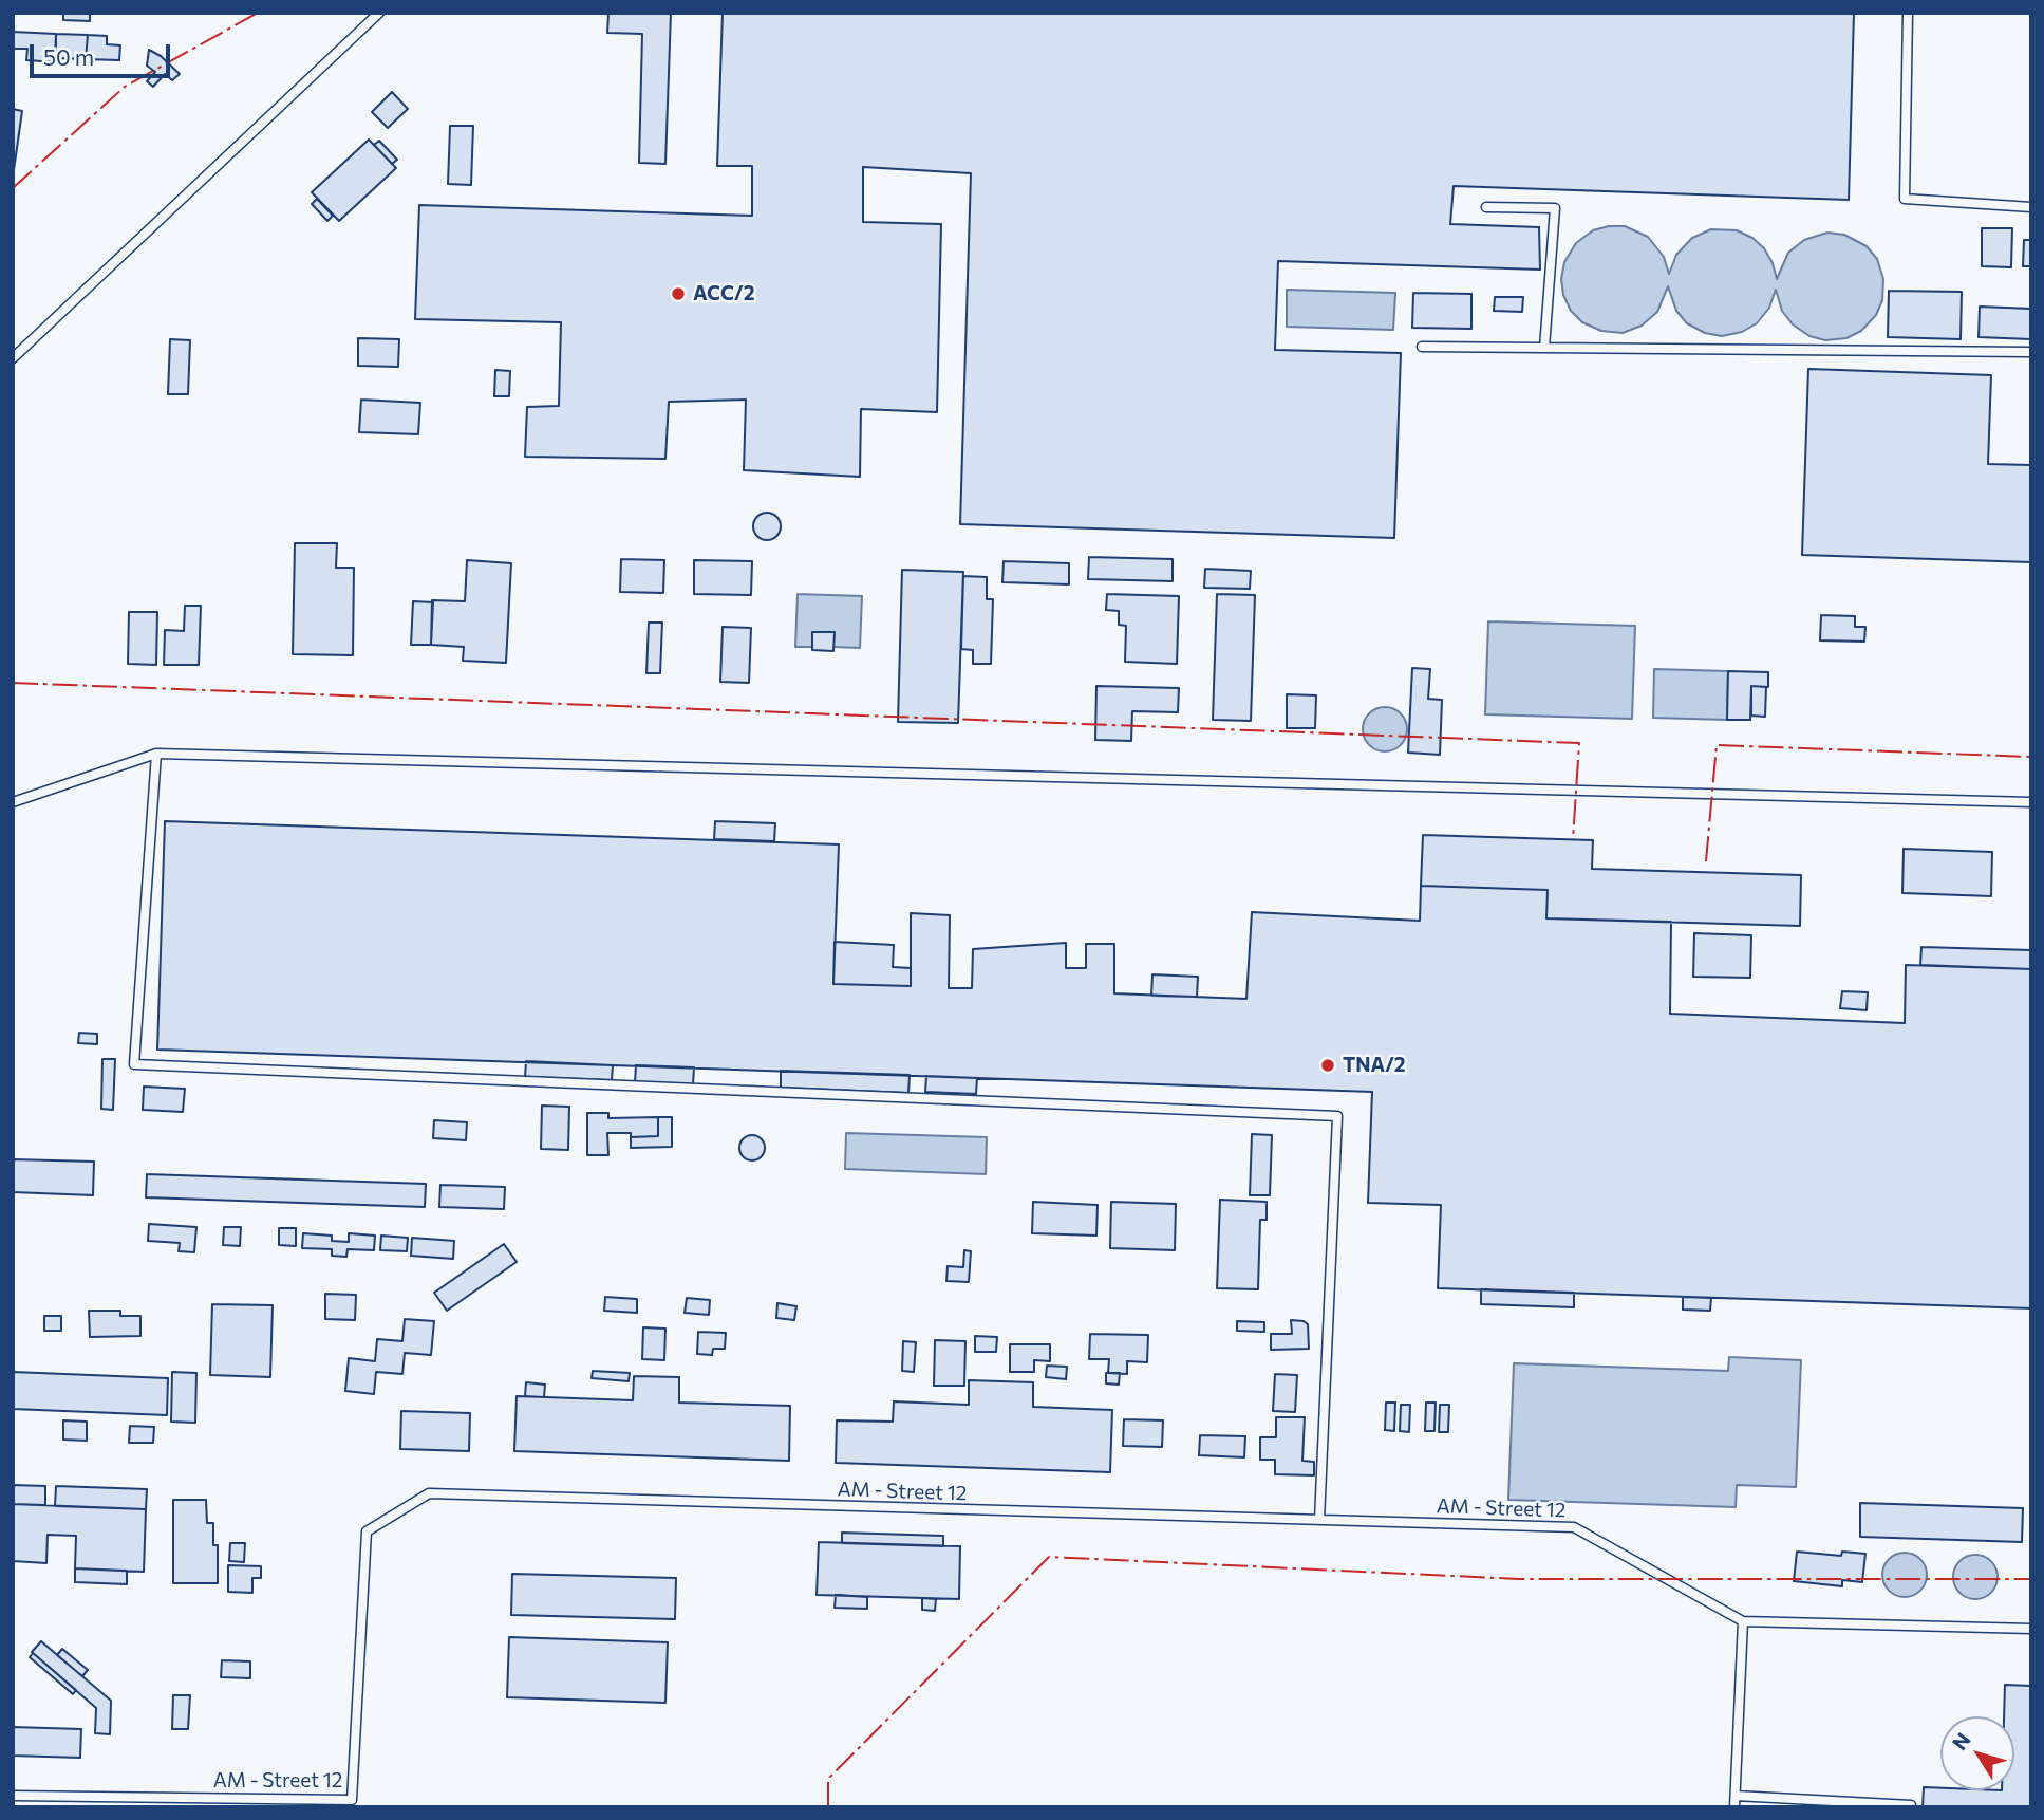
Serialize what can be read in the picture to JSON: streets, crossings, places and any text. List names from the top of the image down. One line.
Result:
{"streets":{"lane":["AM - Street 12"]},"places":["ACC/2","TNA/2"],"scale_bar":"50 m","north":"top left"}
